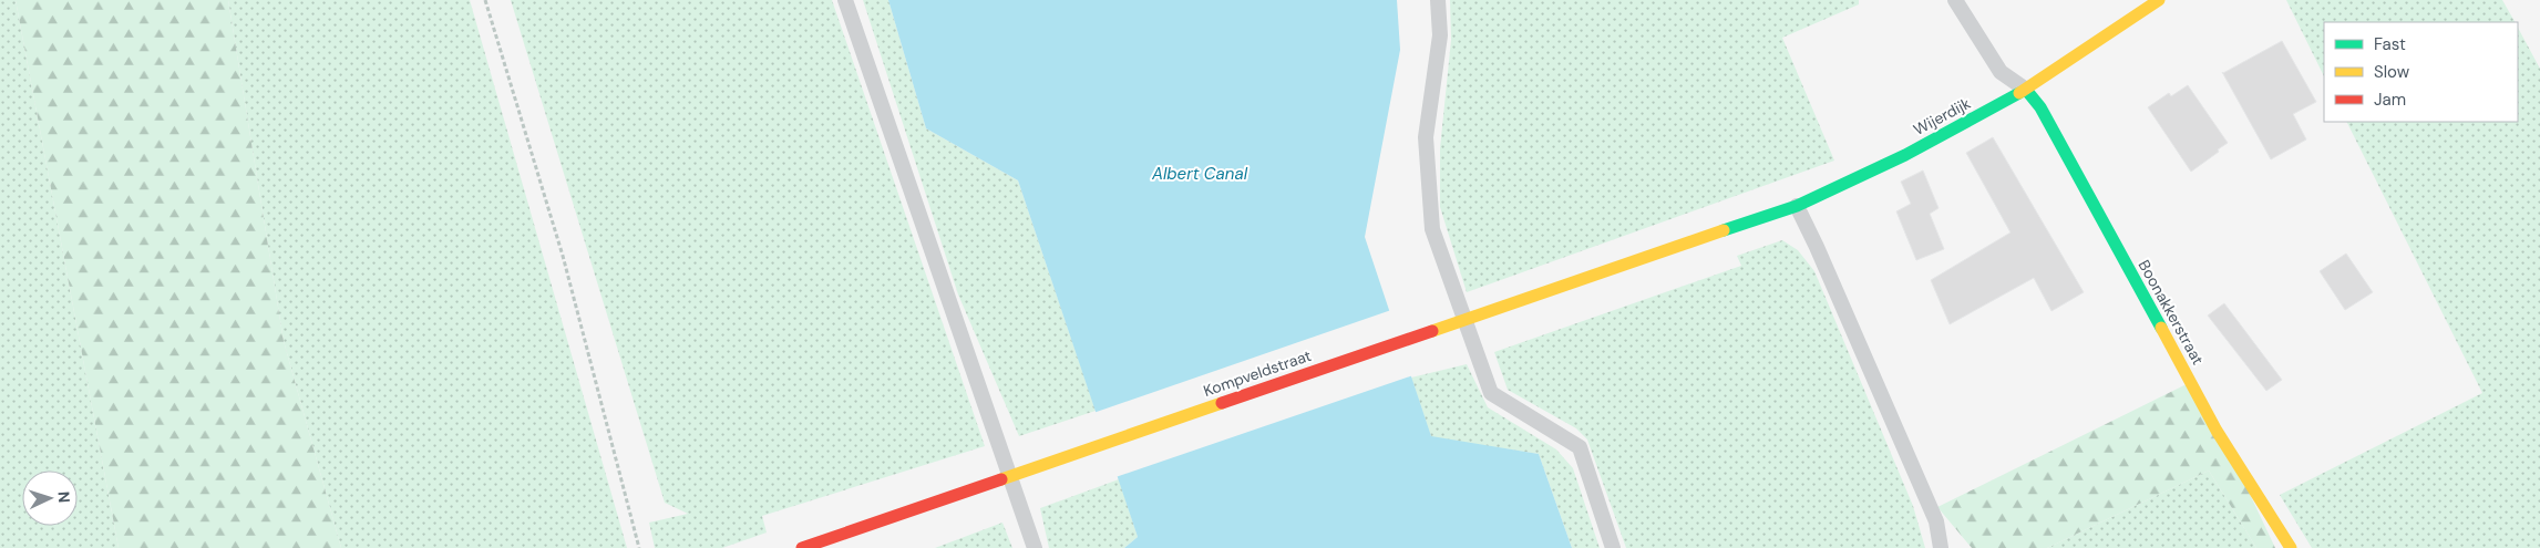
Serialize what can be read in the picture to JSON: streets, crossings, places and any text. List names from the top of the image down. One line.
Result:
{"streets":{"street":["Wijerdijk","Boonakkerstraat","Kompveldstraat"]},"crossings":[["Wijerdijk","Boonakkerstraat"],["Wijerdijk","Kompveldstraat"]],"water":["Albert Canal"],"legend":["Fast","Slow","Jam"],"north":"right"}
